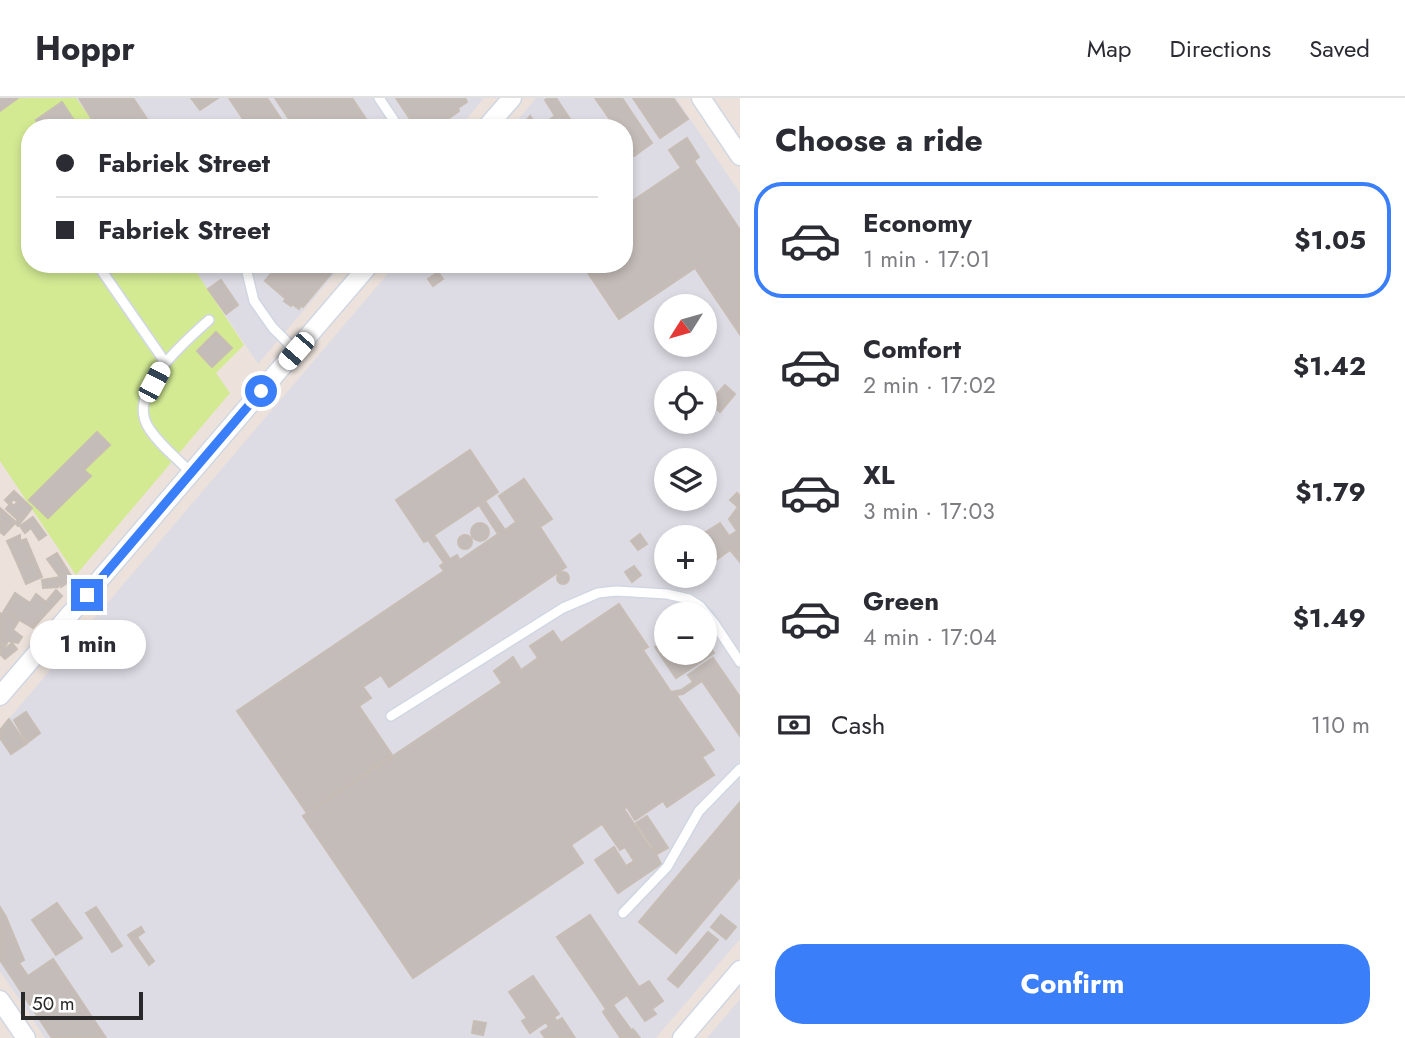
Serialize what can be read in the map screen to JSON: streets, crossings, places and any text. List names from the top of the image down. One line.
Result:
{"scale_bar":"50 m","north":"bottom left","page":{"header":"Hoppr","nav":["Map","Directions","Saved"],"heading":"Choose a ride","banner":["Fabriek Street","Fabriek Street"],"list":[{"name":"Economy","note":"1 min · 17:01","value":"$1.05"},{"name":"Comfort","note":"2 min · 17:02","value":"$1.42"},{"name":"XL","note":"3 min · 17:03","value":"$1.79"},{"name":"Green","note":"4 min · 17:04","value":"$1.49"}],"map_buttons":["+","−"],"bubble":"1 min","pay":["Cash","110 m"],"buttons":"Confirm","scale":"50 m"}}
